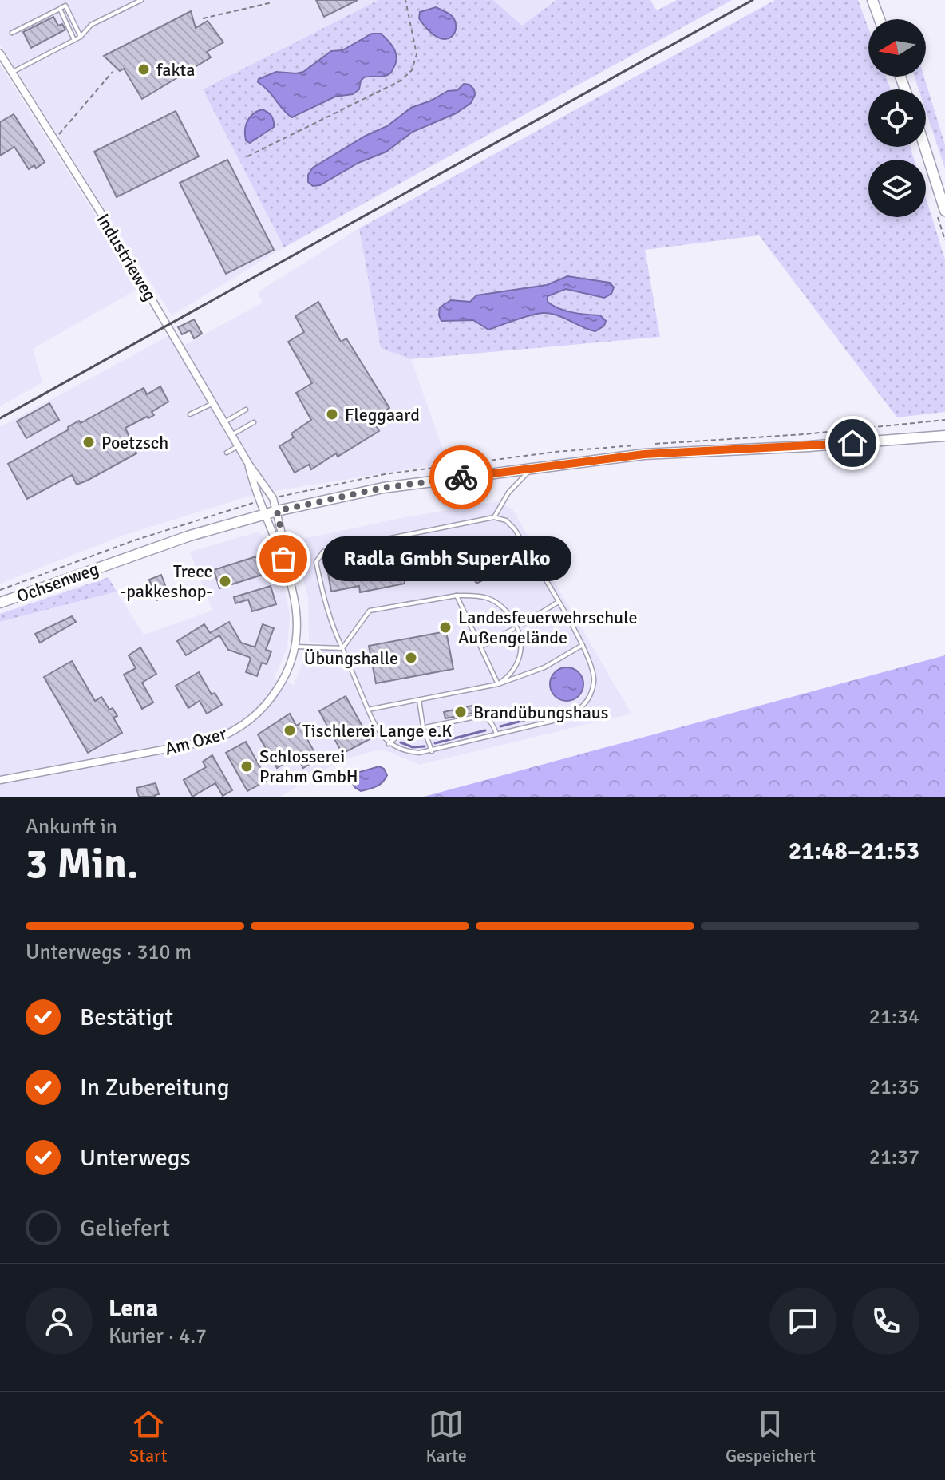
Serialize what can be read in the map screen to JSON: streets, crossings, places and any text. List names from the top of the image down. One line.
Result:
{"streets":{"main road":["Ochsenweg"],"street":["Industrieweg","Am Oxer"]},"crossings":[["Industrieweg","Ochsenweg"],["Industrieweg","Am Oxer"],["Ochsenweg","Am Oxer"]],"places":["fakta","Fleggaard","Poetzsch","Radla Gmbh SuperAlko","Trecc -pakkeshop-","Landesfeuerwehrschule Außengelände","Übungshalle","Brandübungshaus","Tischlerei Lange e.K","Schlosserei Prahm GmbH"],"north":"left","page":{"bubble":"Radla Gmbh SuperAlko","heading":["3 Min.","Ankunft in","21:48–21:53"],"panel":["Lena","Kurier · 4.7"],"bar":"Unterwegs · 310 m","list":[["Bestätigt","21:34"],["In Zubereitung","21:35"],["Unterwegs","21:37"],"Geliefert"],"tabs":["Start","Karte","Gespeichert"]}}
